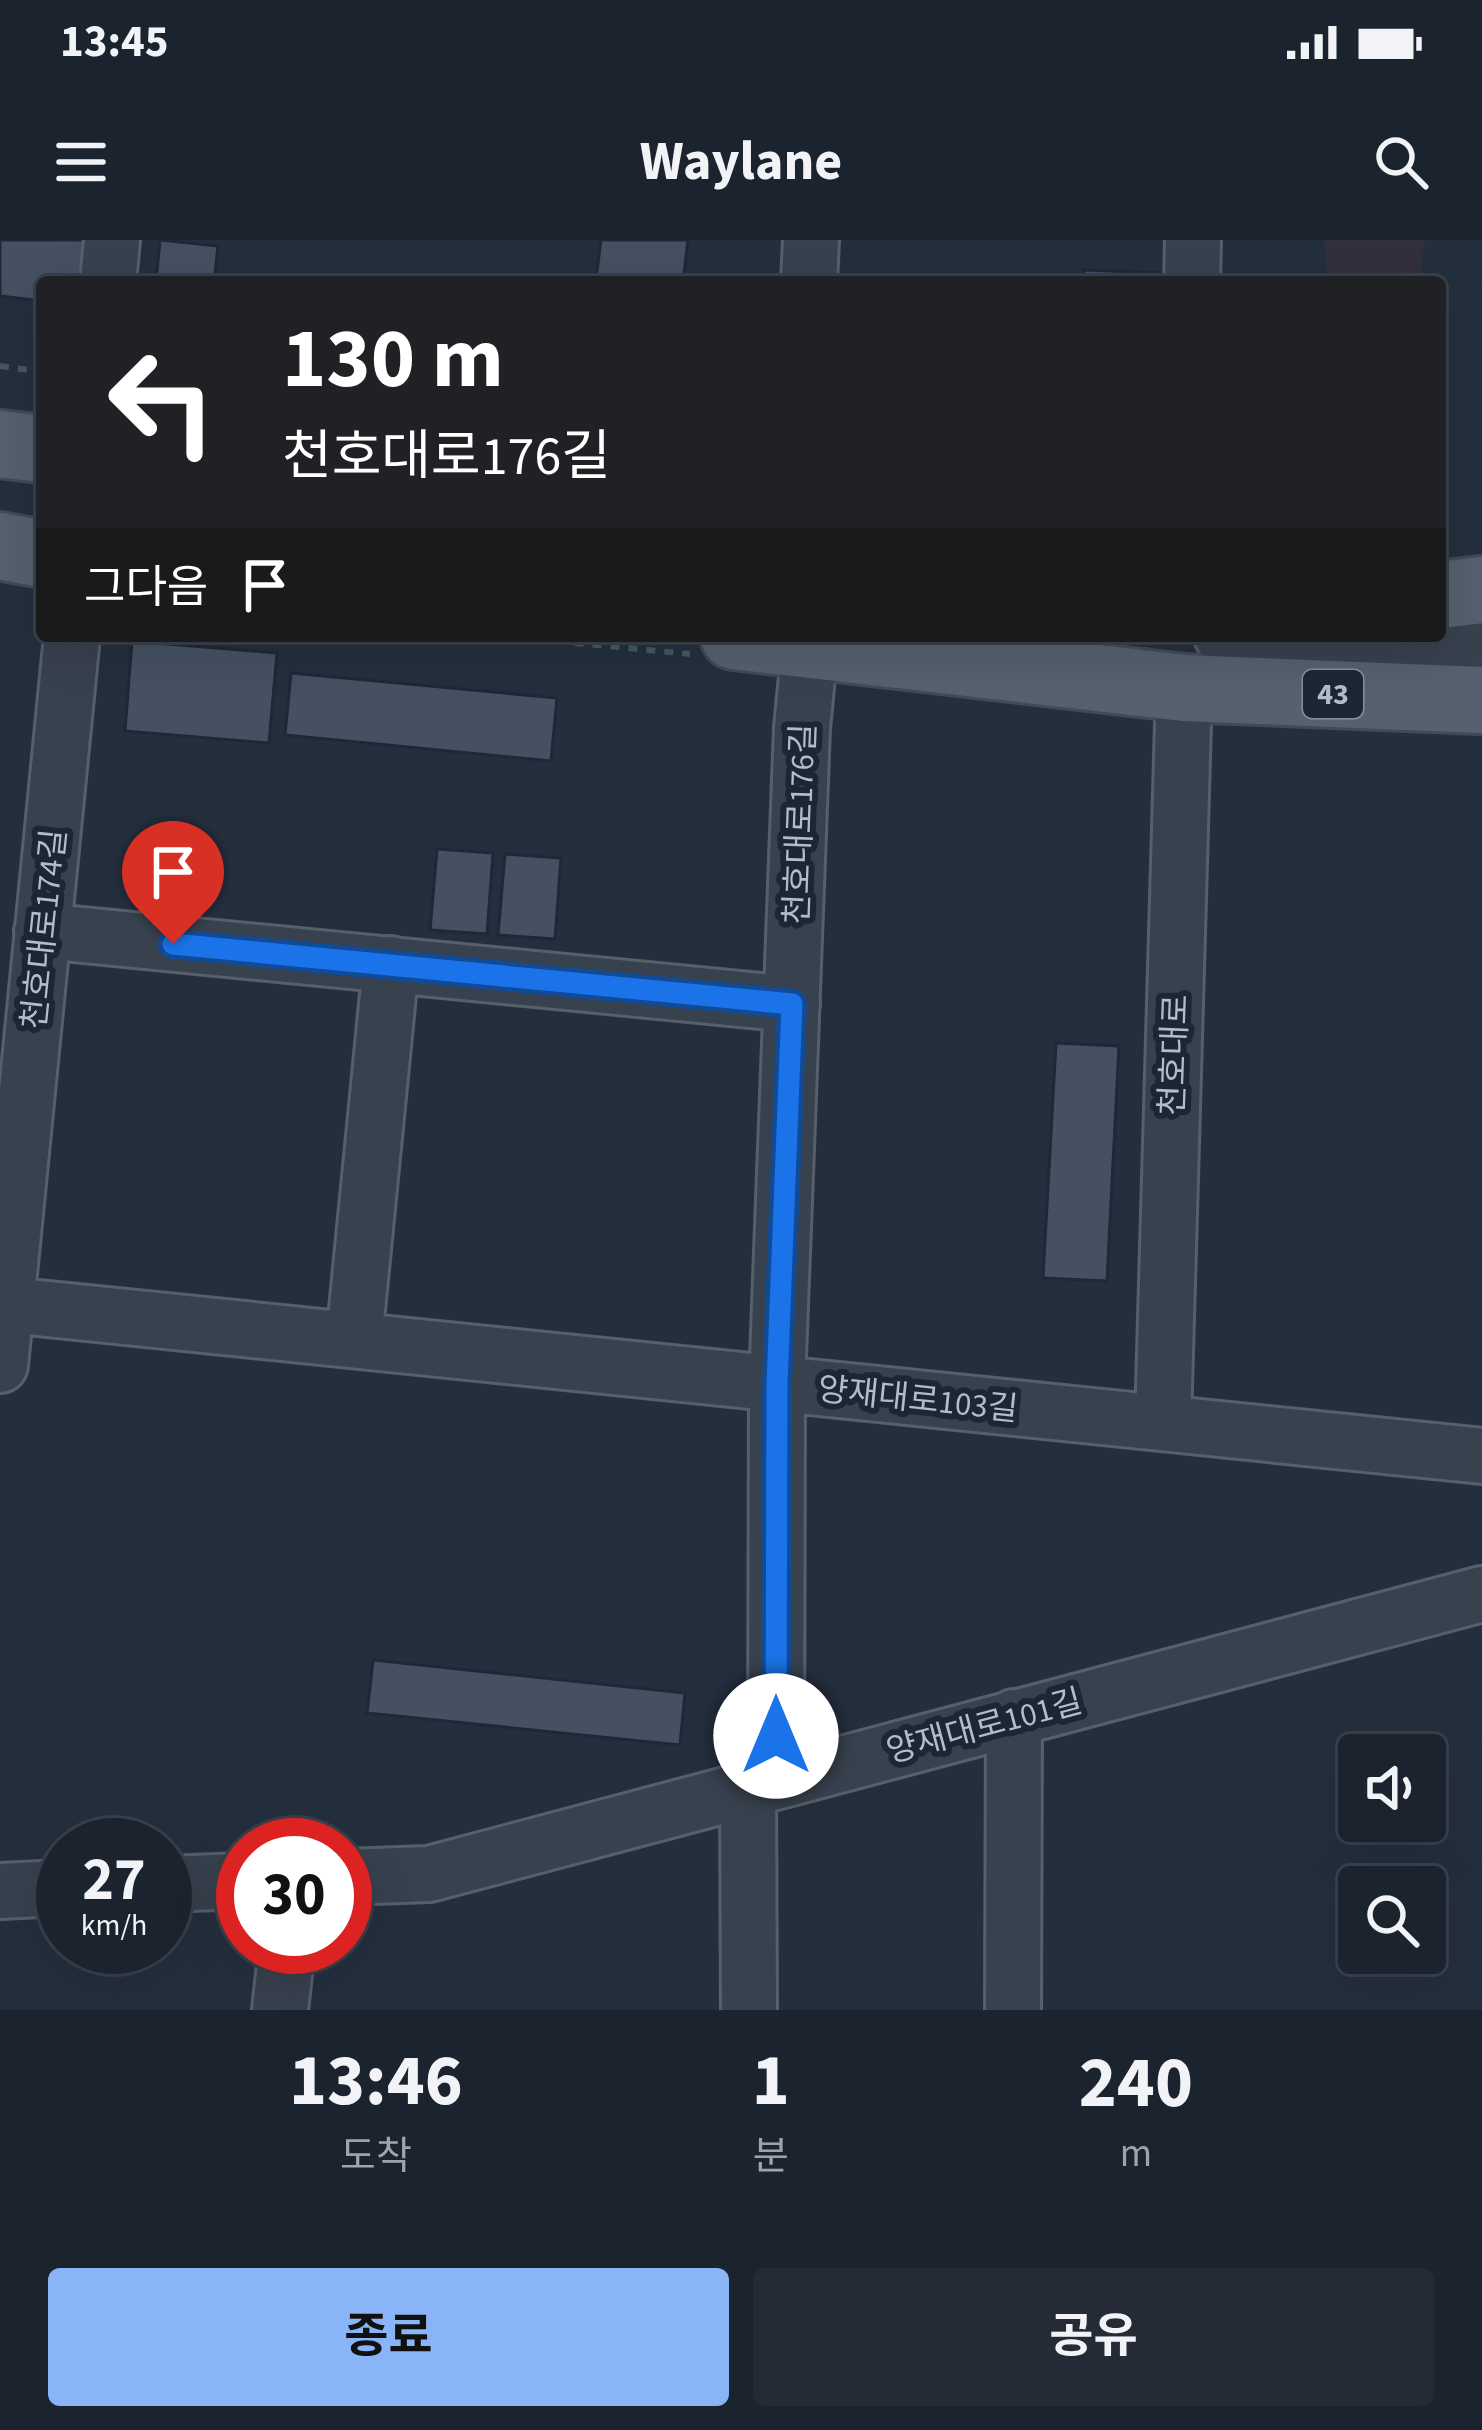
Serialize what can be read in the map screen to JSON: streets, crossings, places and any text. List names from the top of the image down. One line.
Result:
{"streets":{"main road":["43"],"street":["천호대로176길","천호대로174길","천호대로","양재대로103길","양재대로101길"]},"crossings":[["43","천호대로176길"],["43","천호대로"],["천호대로176길","양재대로103길"],["천호대로176길","양재대로101길"],["천호대로174길","양재대로103길"],["천호대로","양재대로103길"]],"page":{"status":"13:45","header":"Waylane","turn":["130 m","천호대로176길"],"then":"그다음","speed":"27 km/h","limit":"30","eta":["13:46","도착","1","분","240","m"],"buttons":["종료","공유"]}}
